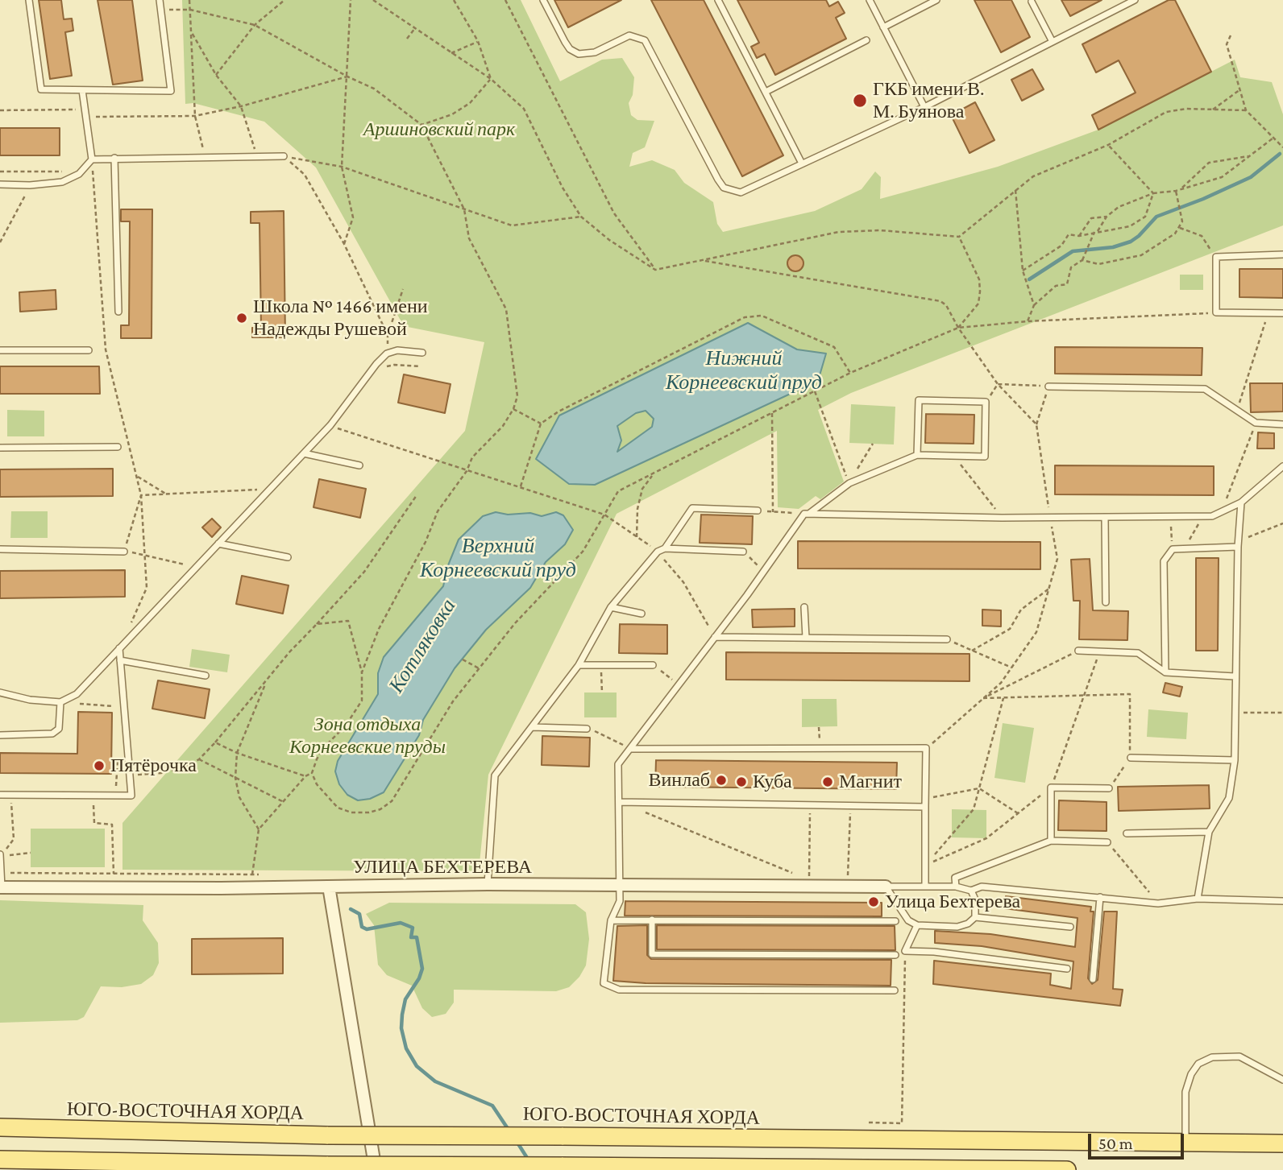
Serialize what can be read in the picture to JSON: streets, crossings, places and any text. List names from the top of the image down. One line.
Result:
{"streets":{"main road":["ЮГО-ВОСТОЧНАЯ ХОРДА"],"street":["УЛИЦА БЕХТЕРЕВА"]},"water":["Нижний Корнеевский пруд","Верхний Корнеевский пруд","Котляковка"],"parks":["Аршиновский парк","Зона отдыха Корнеевские пруды"],"places":["ГКБ имени В. М. Буянова","Школа № 1466 имени Надежды Рушевой","Пятёрочка","Винлаб","Куба","Магнит","Улица Бехтерева"],"scale_bar":"50 m"}
